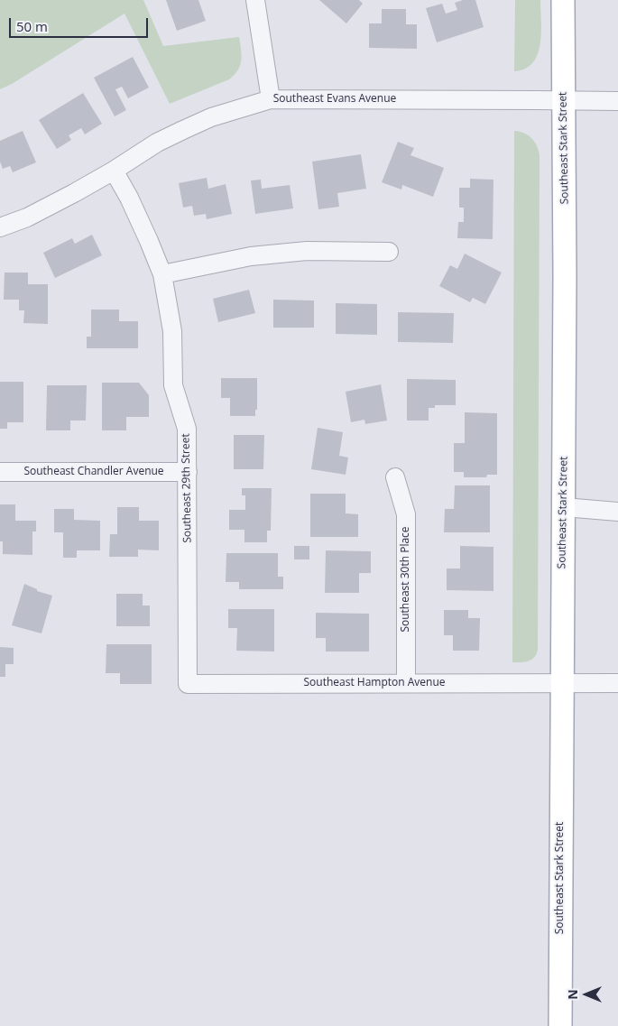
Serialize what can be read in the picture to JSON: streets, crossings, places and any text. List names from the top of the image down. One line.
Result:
{"streets":{"main road":["Southeast Stark Street"],"street":["Southeast Evans Avenue","Southeast Chandler Avenue","Southeast 29th Street","Southeast 30th Place","Southeast Hampton Avenue"]},"crossings":[["Southeast Evans Avenue","Southeast Stark Street"],["Southeast Evans Avenue","Southeast 29th Street"],["Southeast Stark Street","Southeast Hampton Avenue"],["Southeast Chandler Avenue","Southeast 29th Street"],["Southeast 29th Street","Southeast Hampton Avenue"],["Southeast 30th Place","Southeast Hampton Avenue"]],"scale_bar":"50 m","north":"left"}
